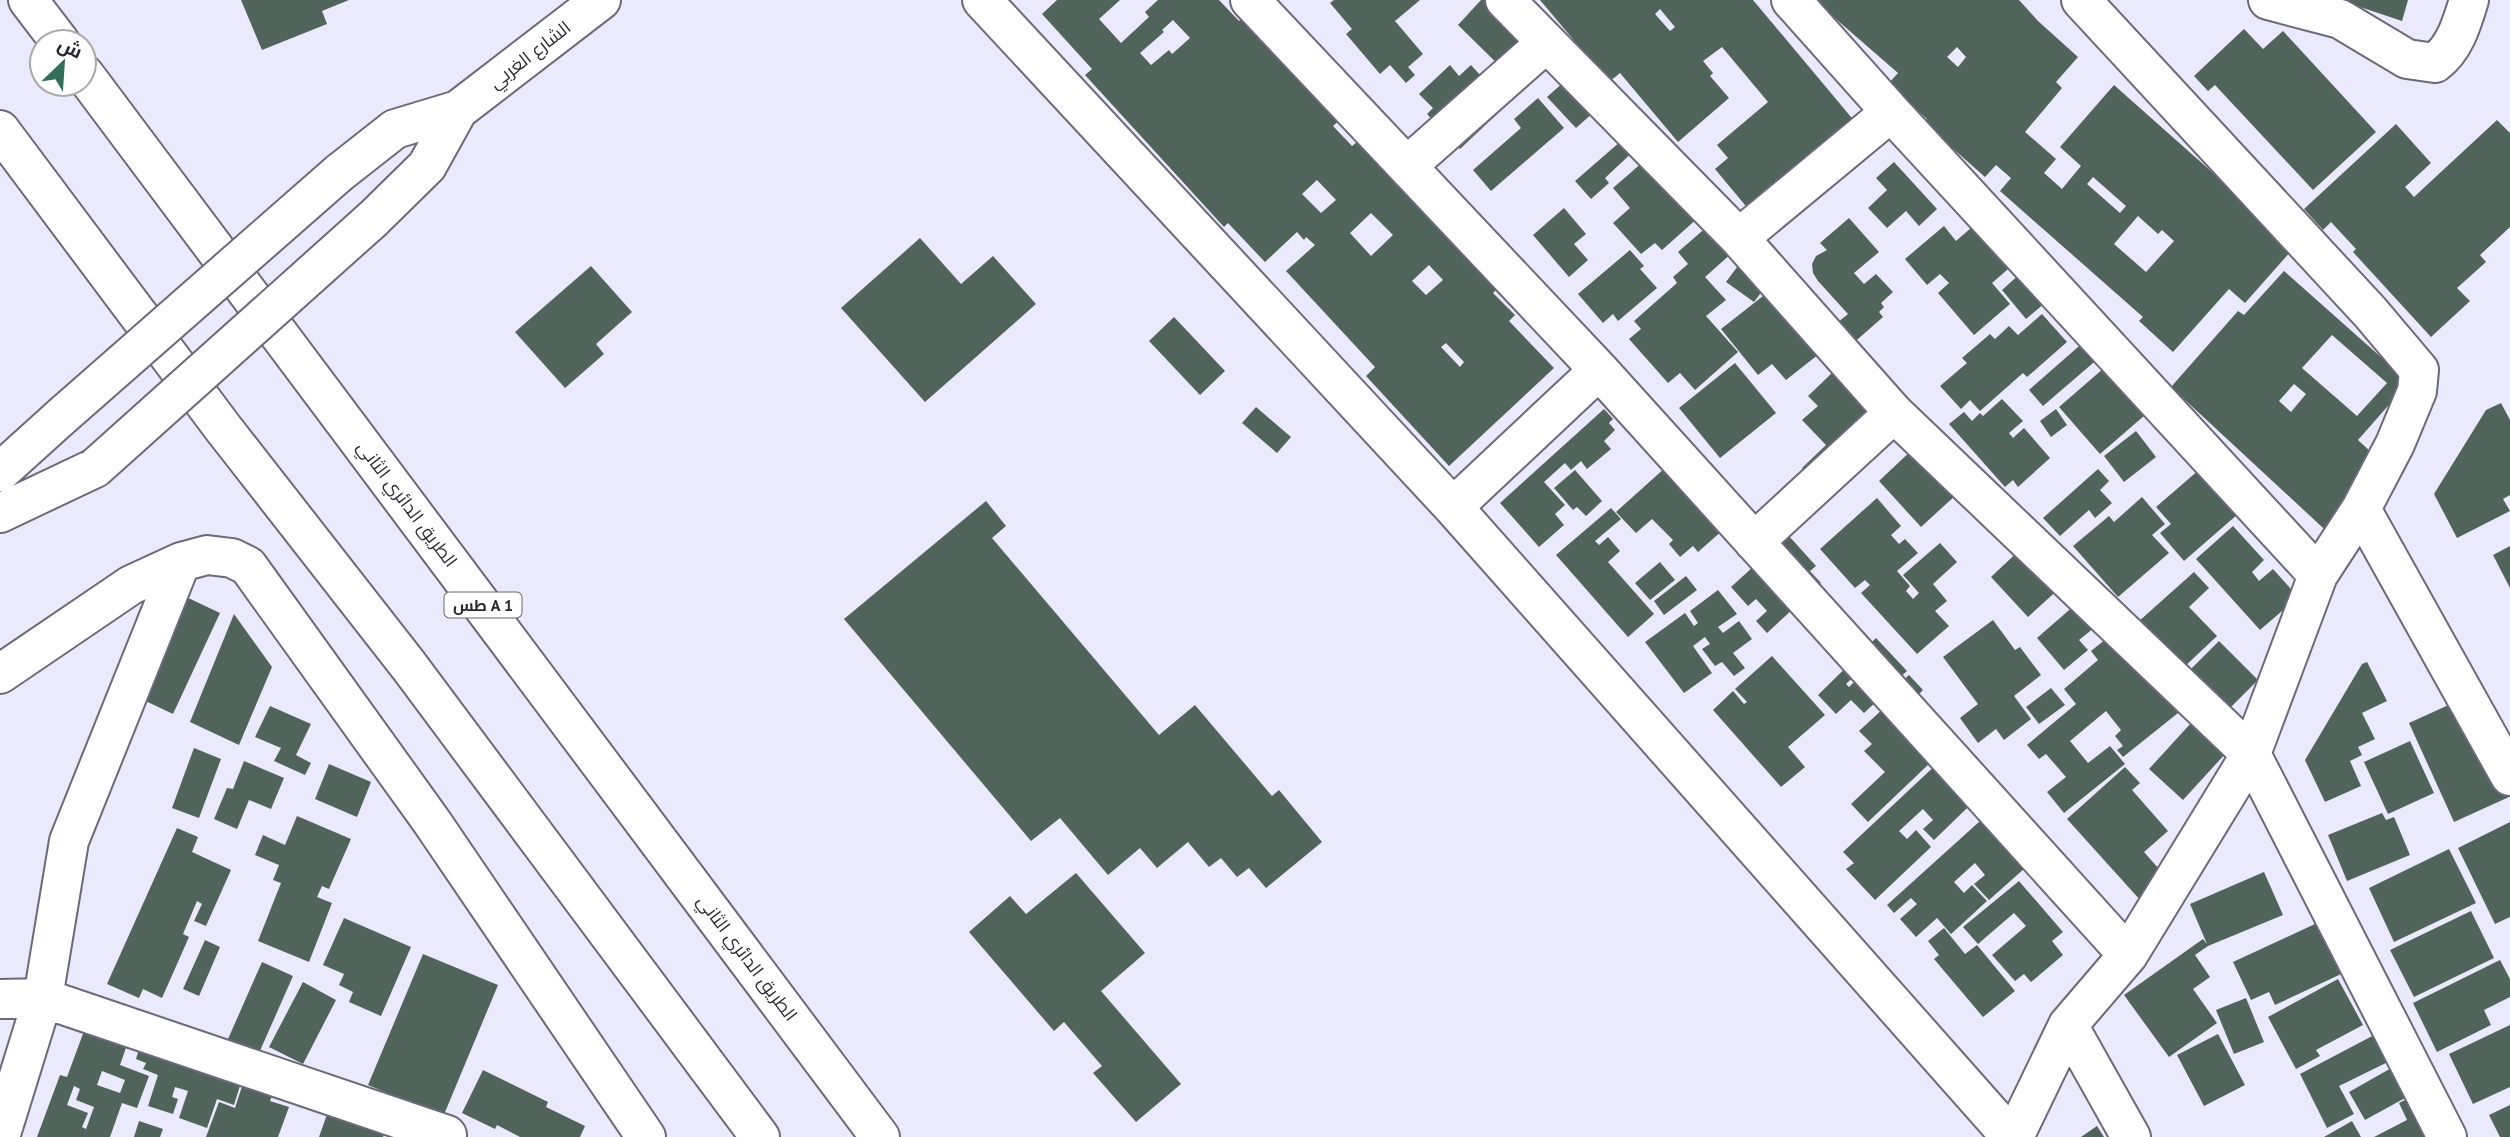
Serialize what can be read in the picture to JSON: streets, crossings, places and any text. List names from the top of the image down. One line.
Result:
{"streets":{"main road":["الشارع الغربي","الطريق الدائري الثاني","طس A 1"]},"north":"top right"}
